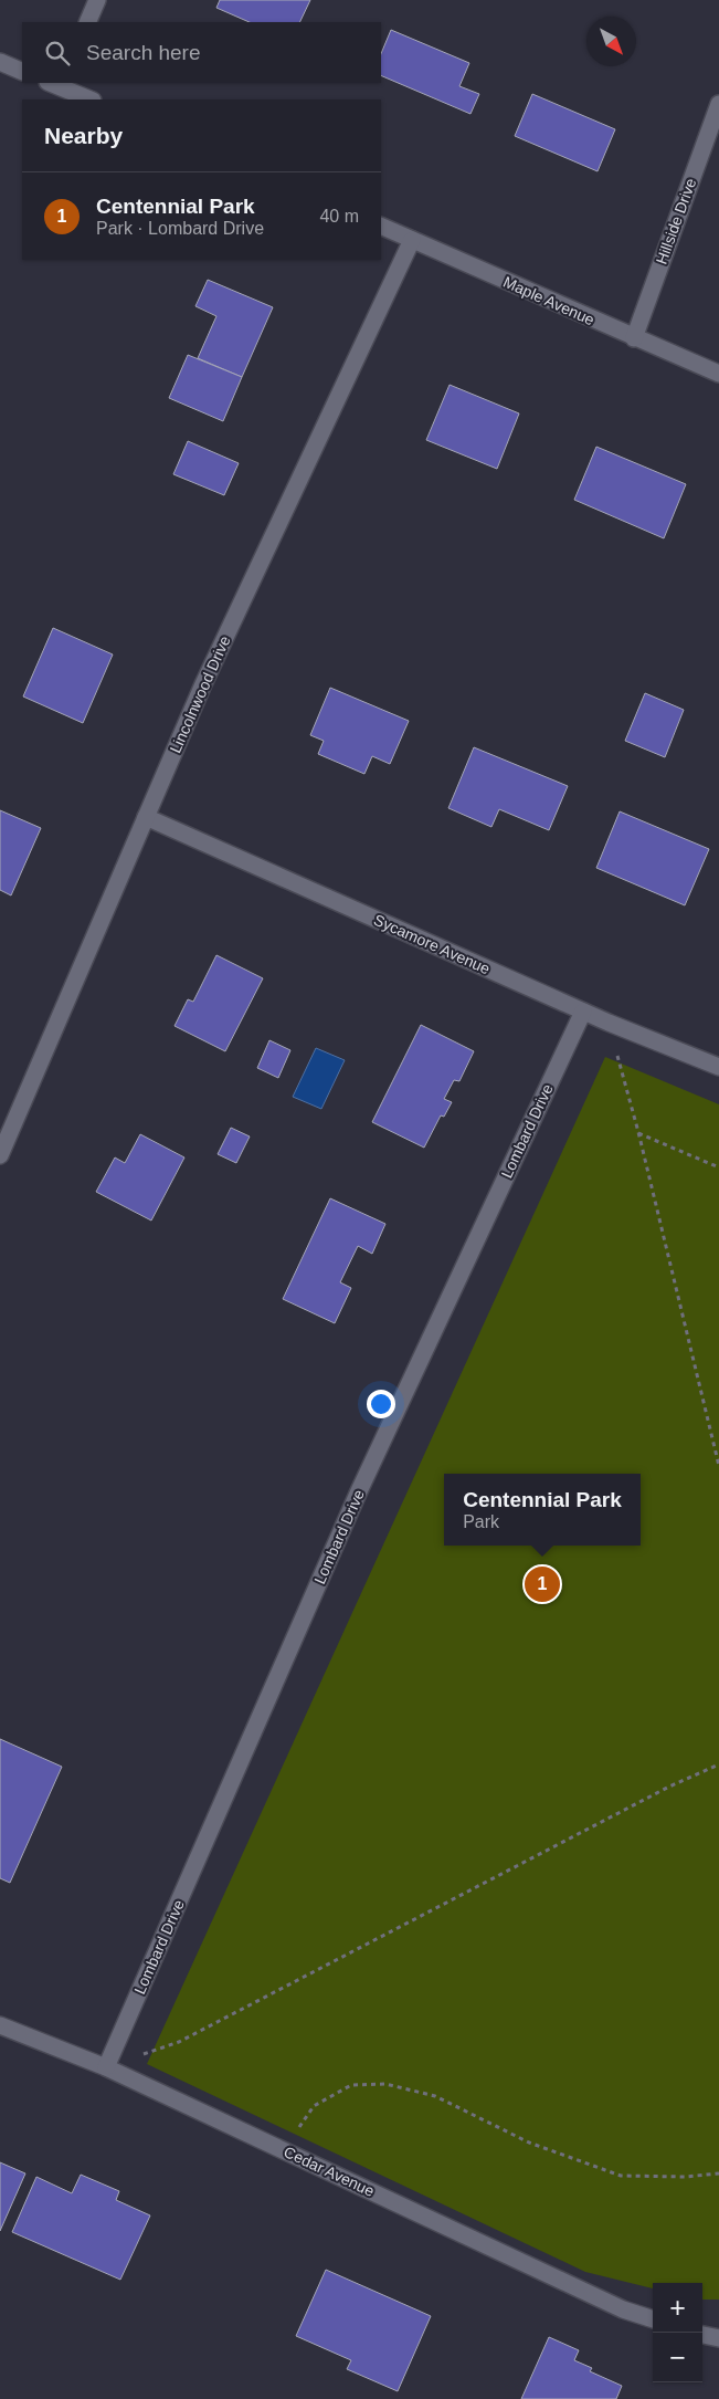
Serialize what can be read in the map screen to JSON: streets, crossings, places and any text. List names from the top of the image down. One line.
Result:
{"streets":{"street":["Hillside Drive","Maple Avenue","Lincolnwood Drive","Sycamore Avenue","Lombard Drive","Cedar Avenue"]},"crossings":[["Hillside Drive","Maple Avenue"],["Maple Avenue","Lincolnwood Drive"],["Lincolnwood Drive","Sycamore Avenue"],["Sycamore Avenue","Lombard Drive"],["Lombard Drive","Cedar Avenue"]],"north":"bottom right","page":{"search":"Search here","heading":"Nearby","list":[{"mark":"1","name":"Centennial Park","note":"Park · Lombard Drive","value":"40 m"}],"popup":["Centennial Park","Park"],"pins":"1","map_buttons":["+","−"]}}
